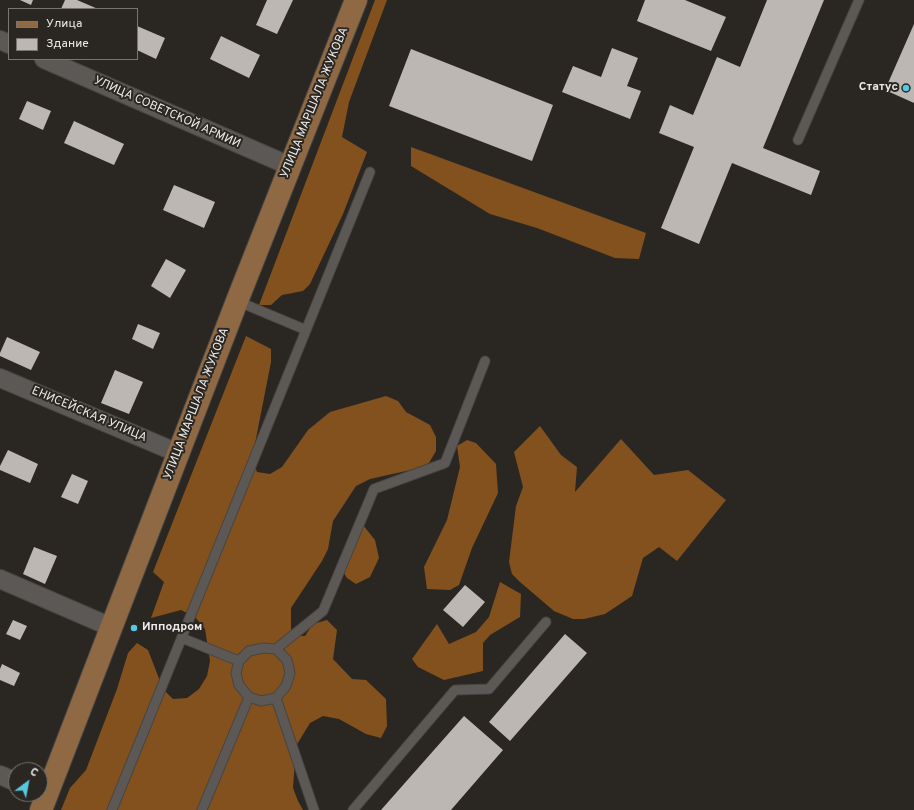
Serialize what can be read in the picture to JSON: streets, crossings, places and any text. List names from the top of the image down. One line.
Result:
{"streets":{"main road":["УЛИЦА МАРШАЛА ЖУКОВА"],"street":["УЛИЦА СОВЕТСКОЙ АРМИИ","ЕНИСЕЙСКАЯ УЛИЦА"]},"crossings":[["УЛИЦА МАРШАЛА ЖУКОВА","УЛИЦА СОВЕТСКОЙ АРМИИ"],["УЛИЦА МАРШАЛА ЖУКОВА","ЕНИСЕЙСКАЯ УЛИЦА"]],"places":["Статус","Ипподром"],"legend":["Улица","Здание"],"north":"top right"}
